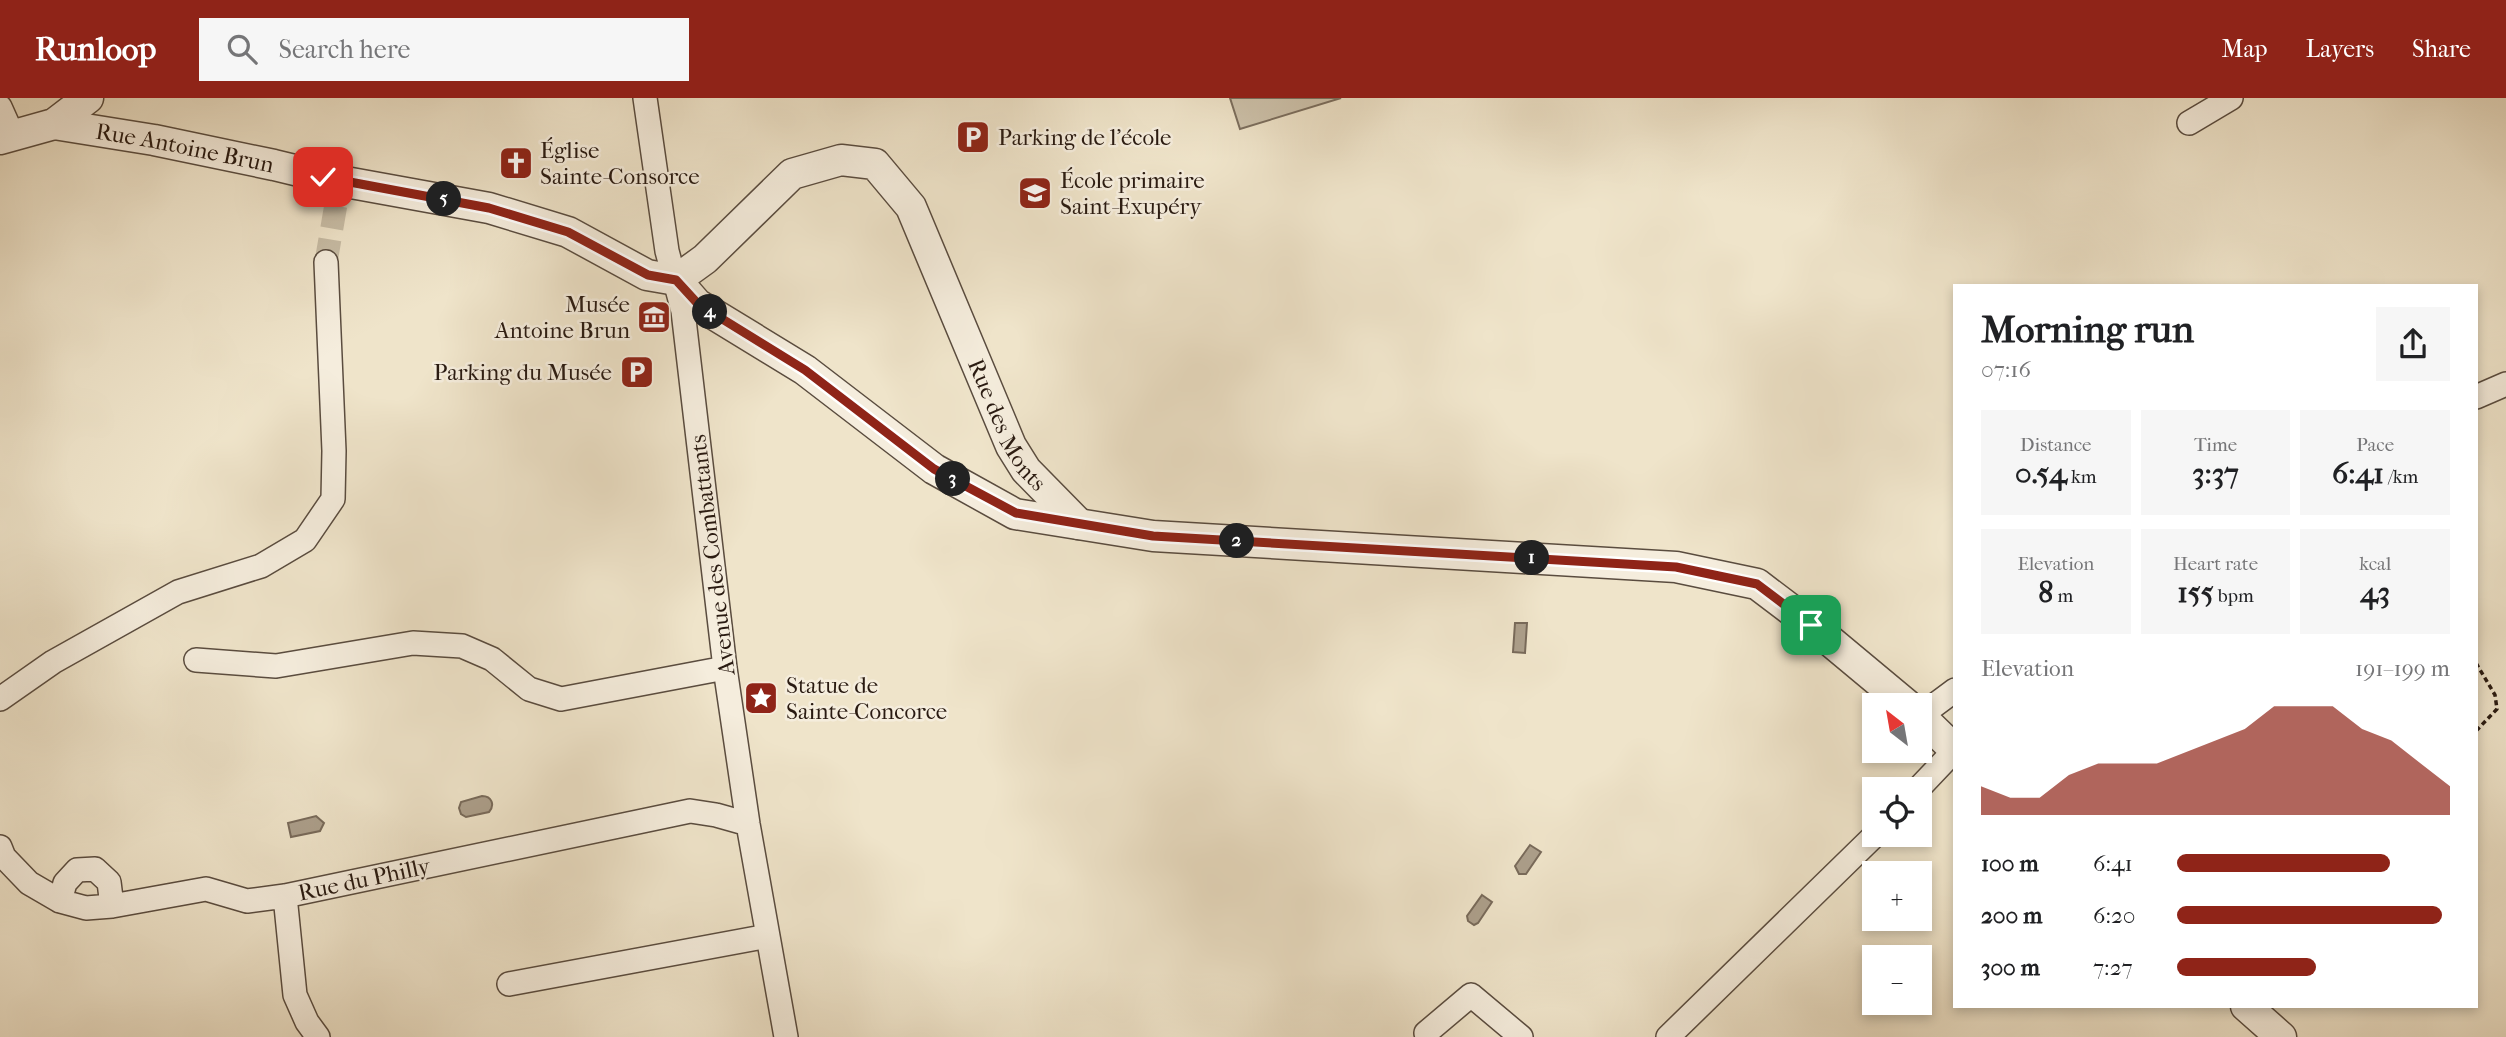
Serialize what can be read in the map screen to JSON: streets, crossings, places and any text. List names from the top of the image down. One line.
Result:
{"streets":{"street":["Rue Antoine Brun","Rue des Monts","Avenue des Combattants","Rue du Philly"]},"crossings":[["Rue Antoine Brun","Rue des Monts"],["Rue Antoine Brun","Avenue des Combattants"],["Rue des Monts","Avenue des Combattants"],["Avenue des Combattants","Rue du Philly"]],"places":{"parking":["Parking de l'école","Parking du Musée"],"church":["Église Sainte-Consorce"],"school or university":["École primaire Saint-Exupéry"],"museum":["Musée Antoine Brun"],"place":["Statue de Sainte-Concorce"]},"north":"top left","page":{"header":"Runloop","search":"Search here","nav":["Map","Layers","Share"],"pins":["5","4","3","2","1"],"heading":["Morning run","07:16"],"stats":[["Distance","0.54 km"],["Time","3:37"],["Pace","6:41 /km"],["Elevation","8 m"],["Heart rate","155 bpm"],["kcal","43"]],"chart":["Elevation","191–199 m"],"map_buttons":["+","−"],"list":[{"name":"100 m","note":"6:41"},{"name":"200 m","note":"6:20"},{"name":"300 m","note":"7:27"}]}}
